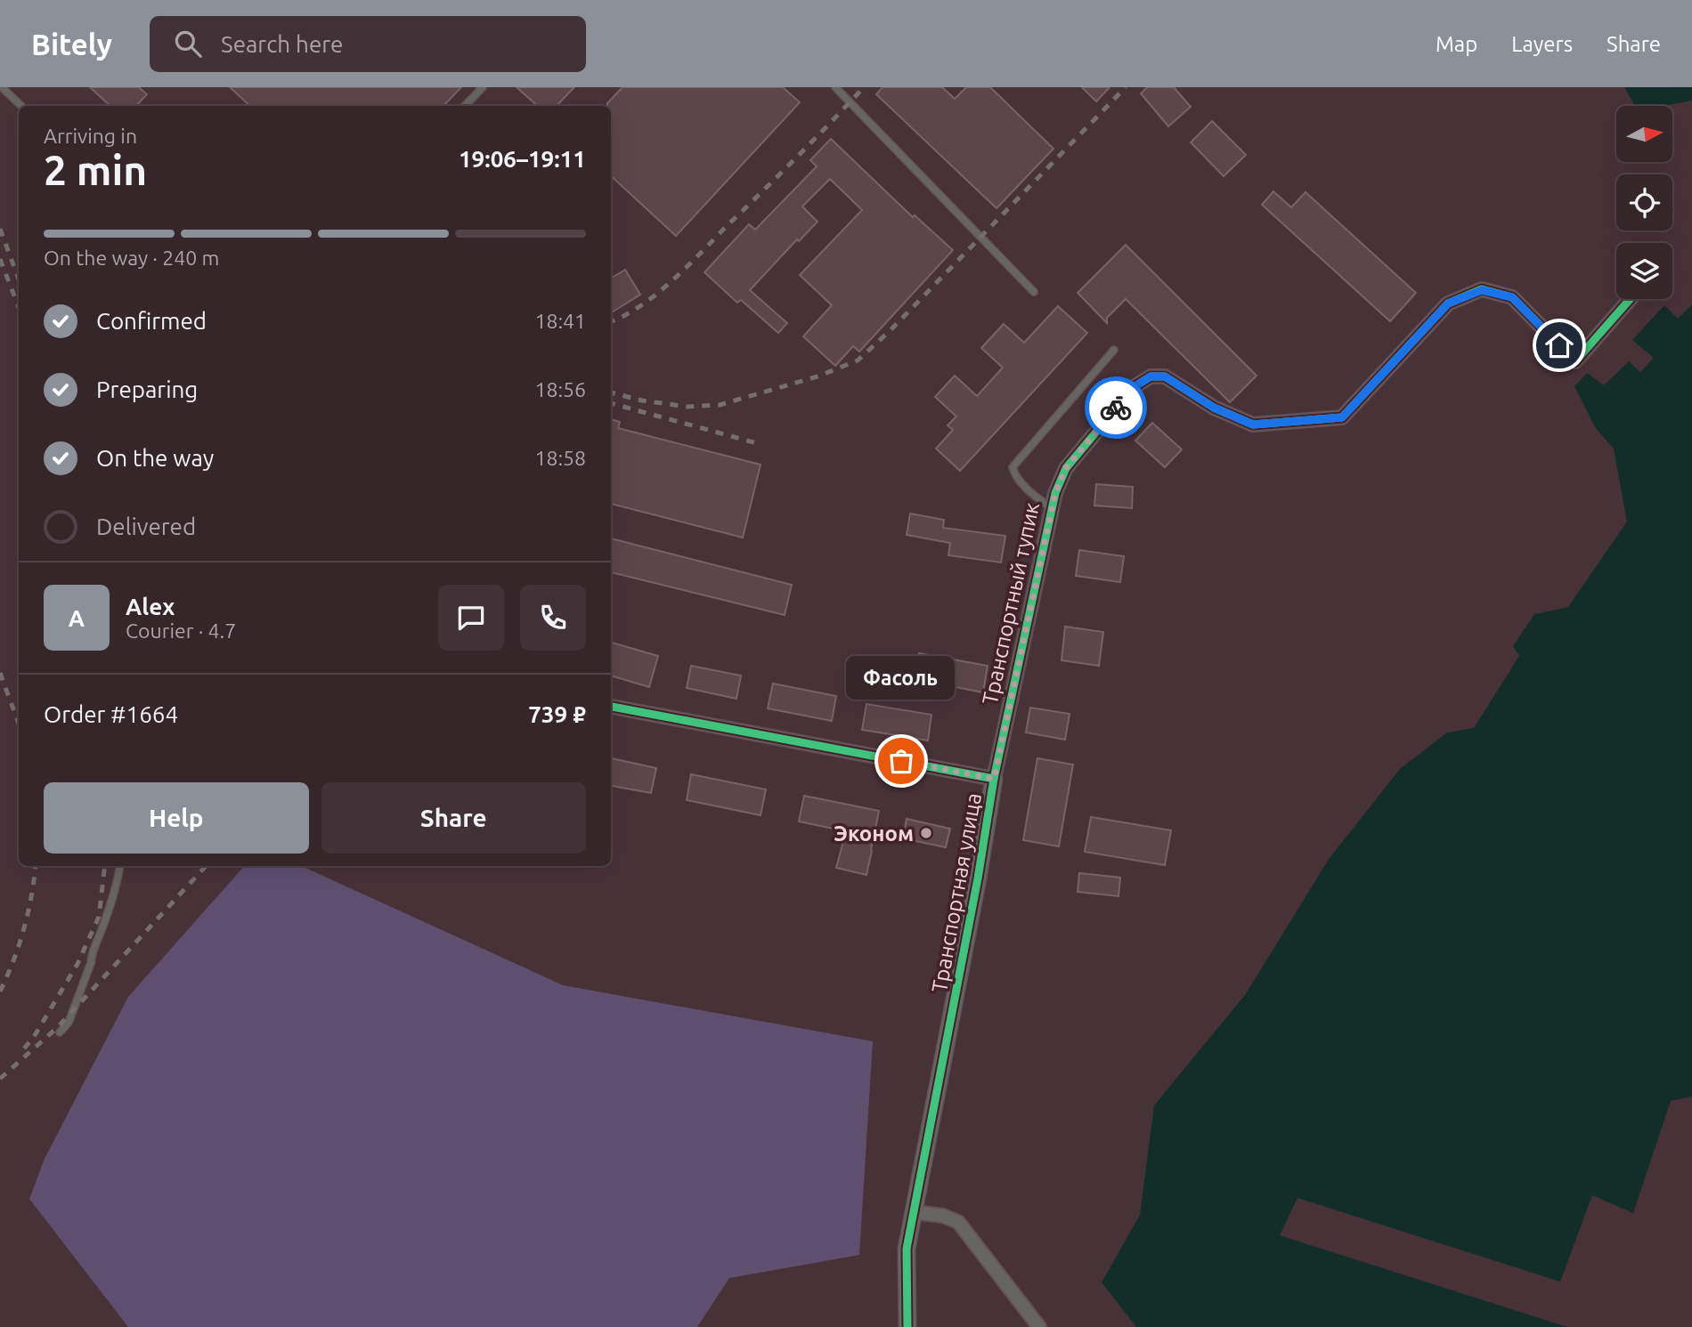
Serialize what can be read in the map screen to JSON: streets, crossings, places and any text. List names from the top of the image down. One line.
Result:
{"streets":{"street":["Транспортный тупик","Транспортная улица"]},"crossings":[["Транспортный тупик","Транспортная улица"]],"places":["Фасоль","Эконом"],"north":"right","page":{"header":"Bitely","search":"Search here","nav":["Map","Layers","Share"],"heading":["2 min","Arriving in","19:06–19:11"],"panel":["Alex","Courier · 4.7","Order #1664","739 ₽"],"bar":"On the way · 240 m","list":[["Confirmed","18:41"],["Preparing","18:56"],["On the way","18:58"],"Delivered"],"round":"A","bubble":"Фасоль","buttons":["Help","Share"]}}
